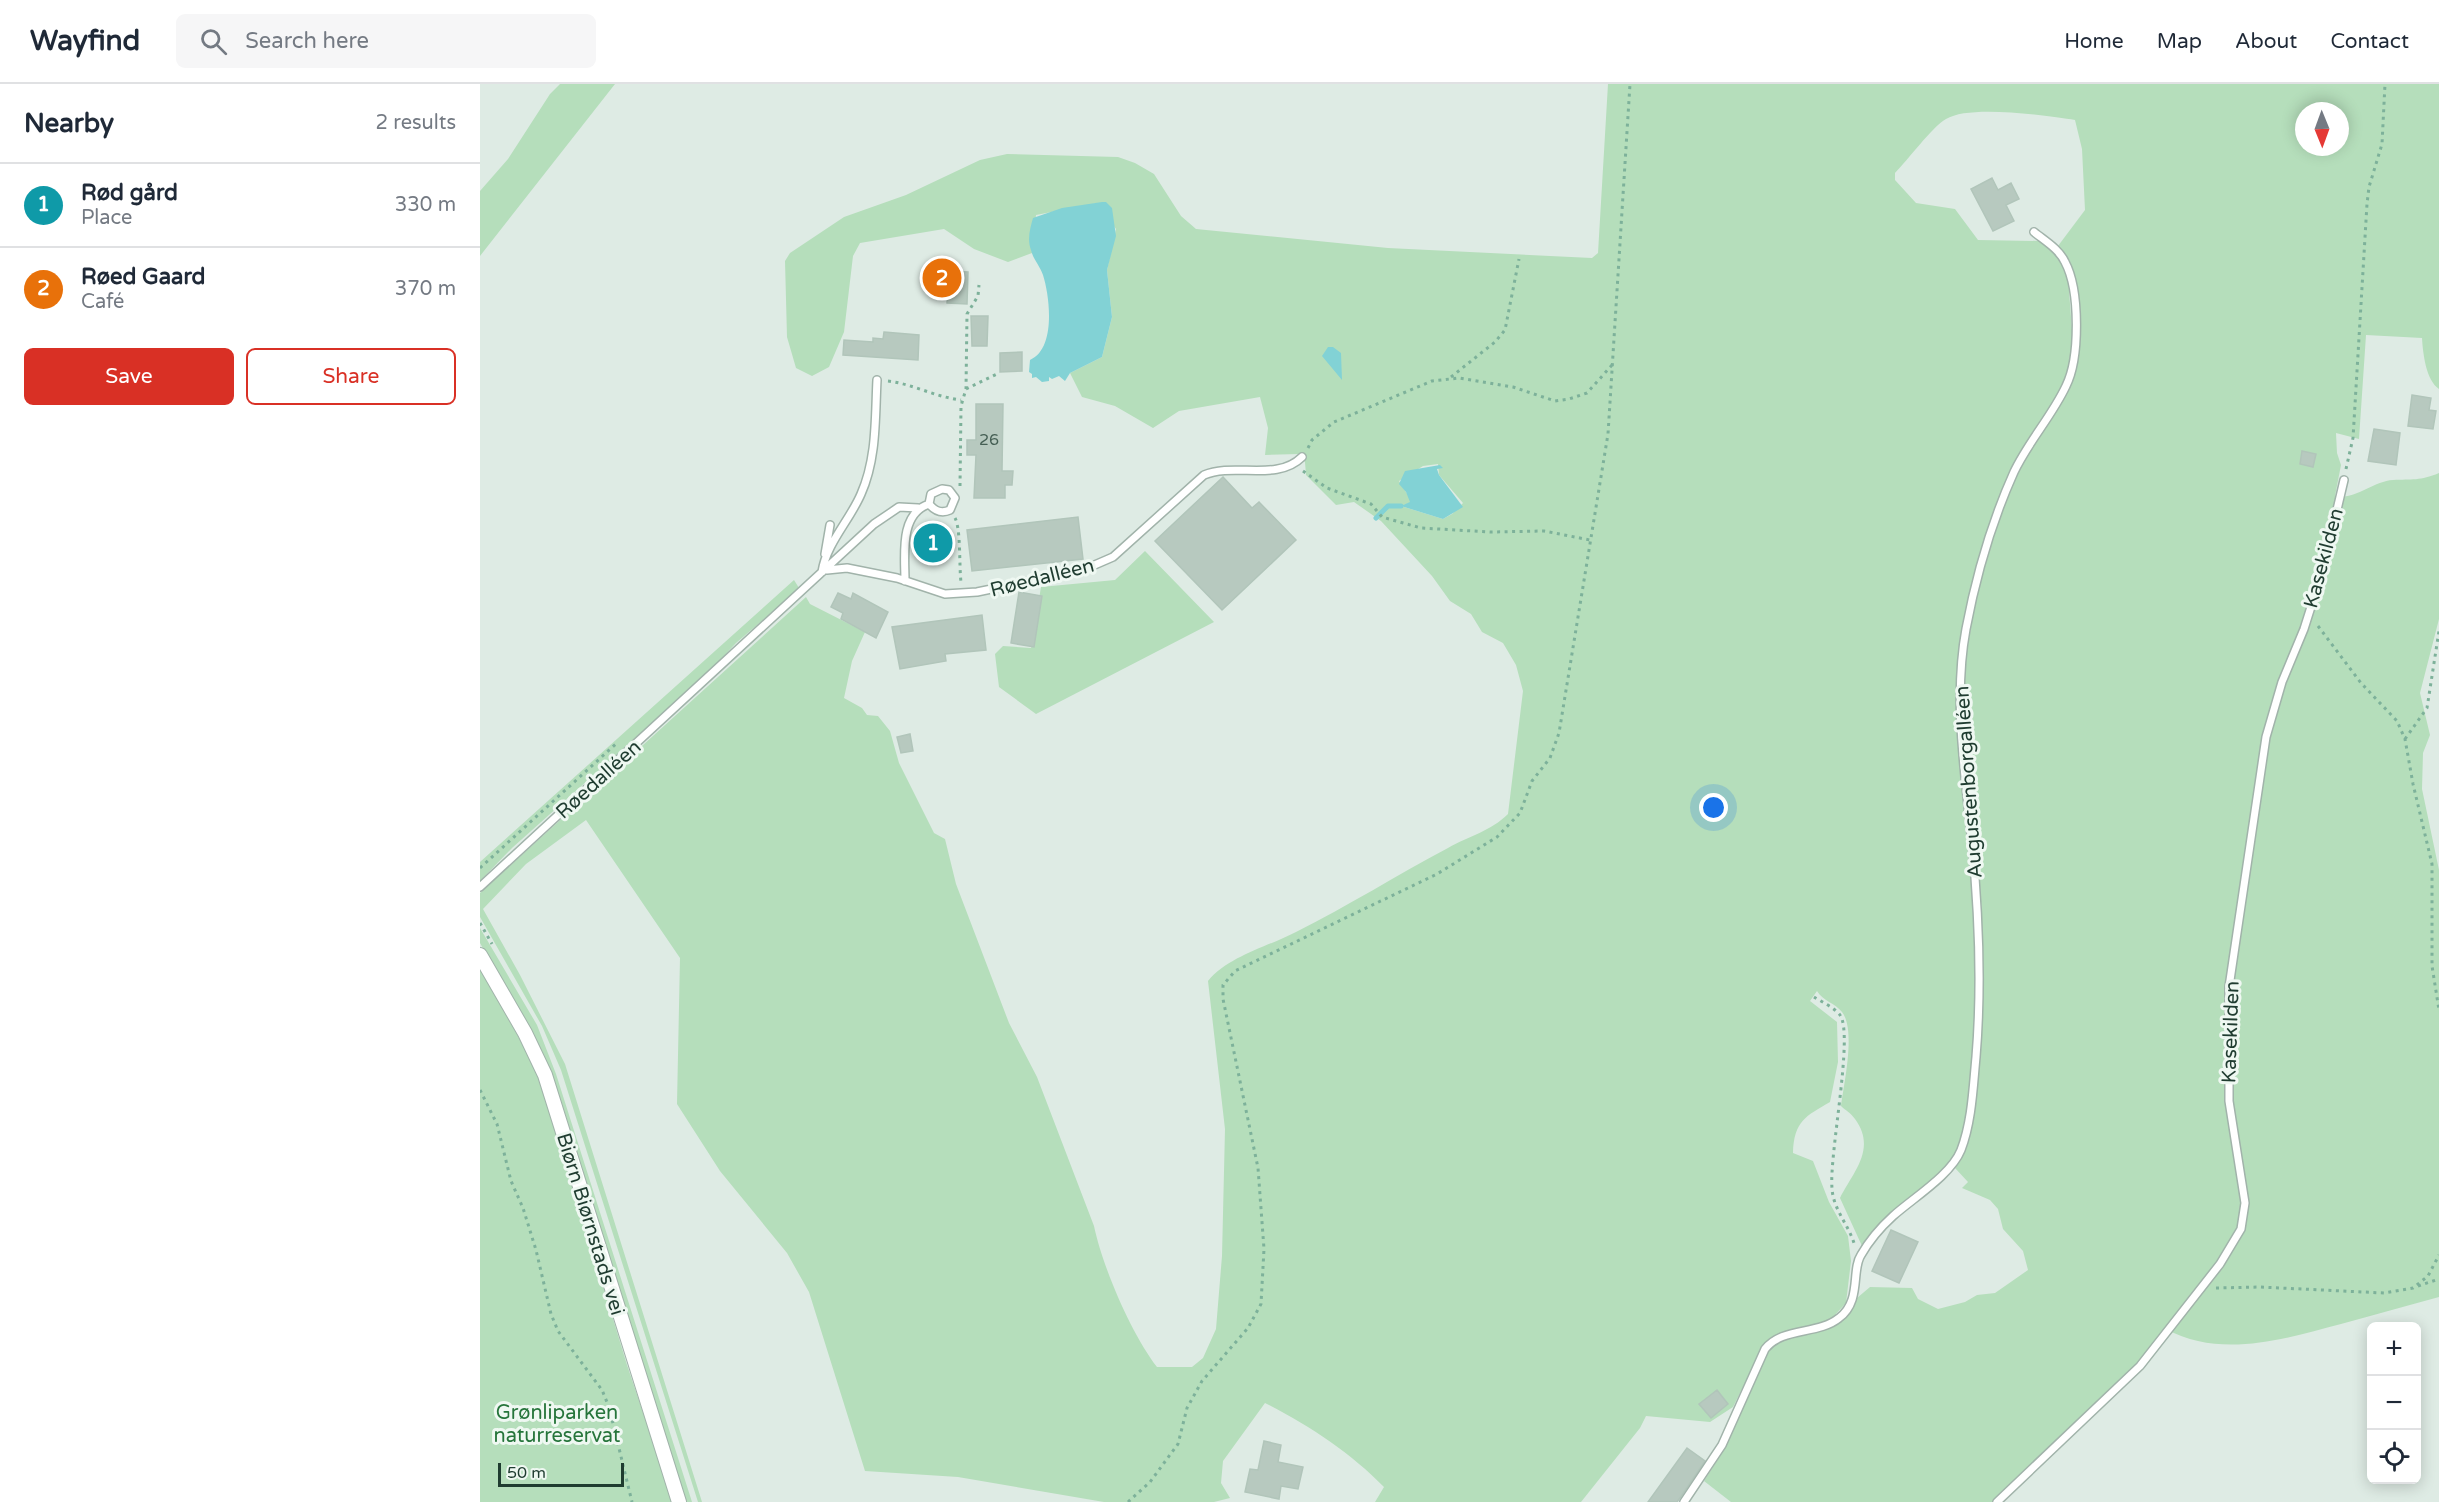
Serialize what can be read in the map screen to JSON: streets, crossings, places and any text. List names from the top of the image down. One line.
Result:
{"streets":{"street":["Biørn Biørnstads vei"],"lane":["Kasekilden","Røedalléen","Augustenborgalléen"]},"parks":["Grønliparken naturreservat"],"house_numbers":["26"],"scale_bar":"50 m","north":"bottom","page":{"header":"Wayfind","search":"Search here","nav":["Home","Map","About","Contact"],"heading":["Nearby","2 results"],"list":[{"mark":"1","name":"Rød gård","note":"Place","value":"330 m"},{"mark":"2","name":"Røed Gaard","note":"Café","value":"370 m"}],"pins":["2","1"],"buttons":["Save","Share"],"map_buttons":["+","−"],"scale":"50 m"}}
